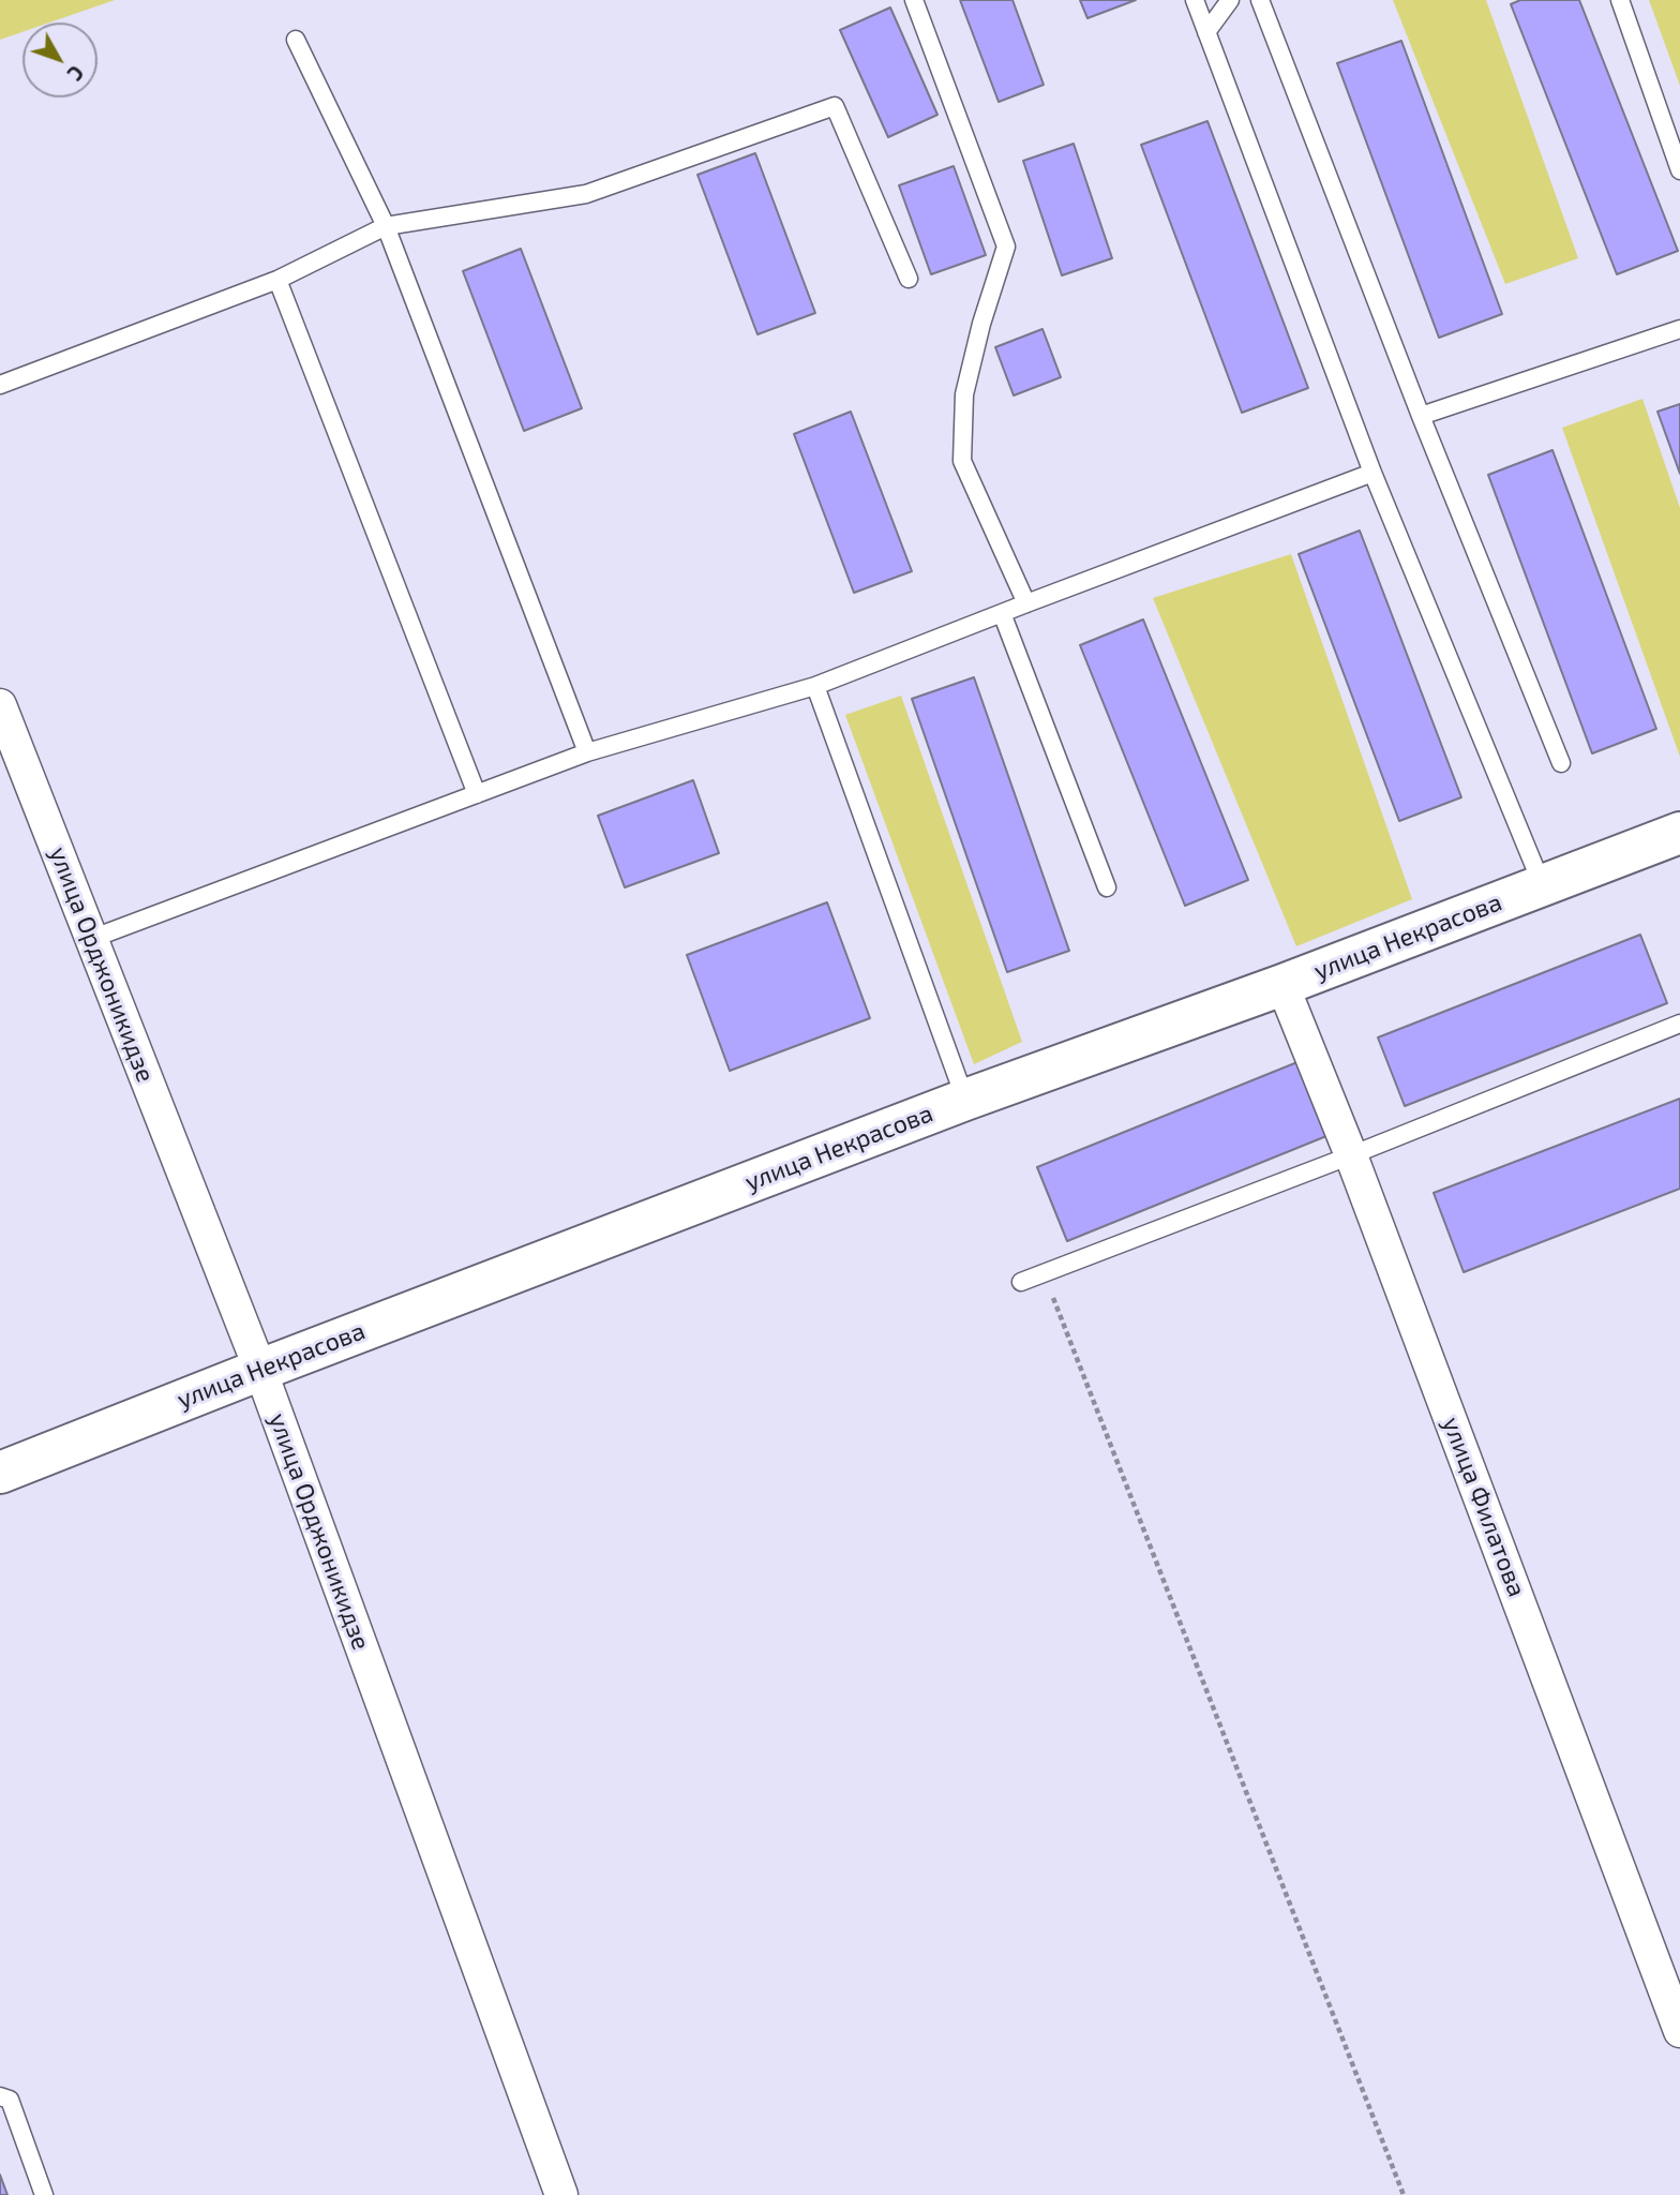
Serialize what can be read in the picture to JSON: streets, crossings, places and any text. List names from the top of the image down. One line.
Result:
{"streets":{"street":["улица Некрасова","улица Орджоникидзе","улица Филатова"]},"crossings":[["улица Некрасова","улица Орджоникидзе"],["улица Некрасова","улица Филатова"]],"north":"bottom right"}
